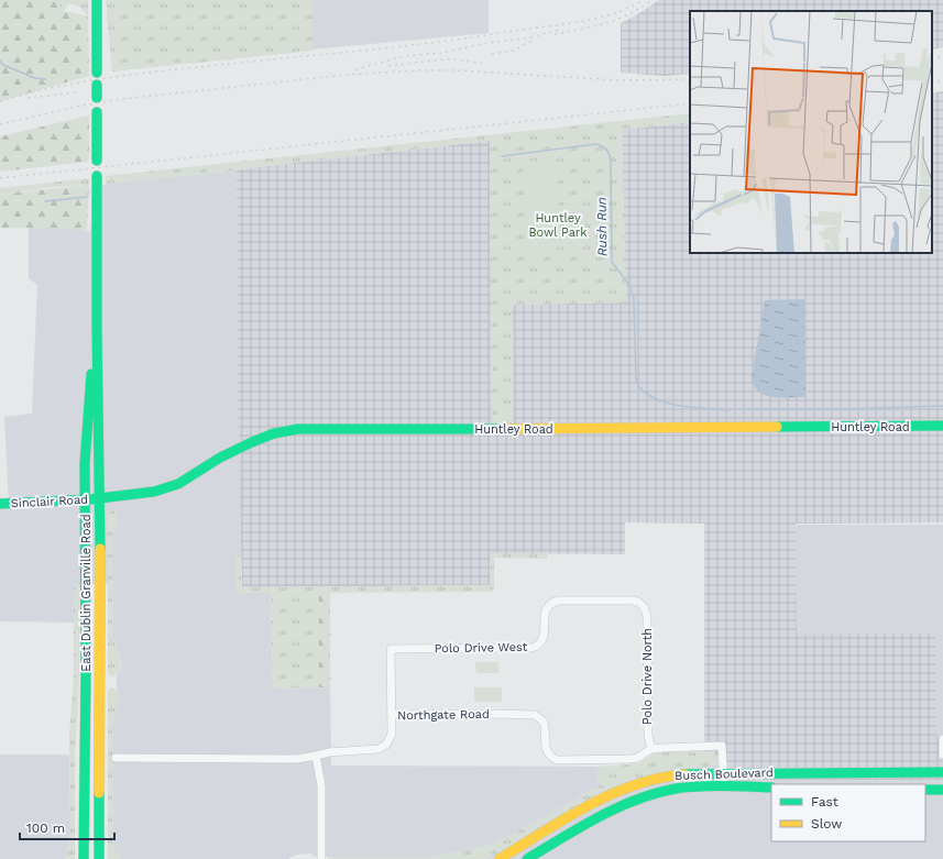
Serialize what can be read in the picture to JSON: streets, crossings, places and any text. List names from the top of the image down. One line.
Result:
{"streets":{"main road":["Huntley Road","Sinclair Road","East Dublin Granville Road","Busch Boulevard"],"street":["Polo Drive West","Polo Drive North","Northgate Road"]},"crossings":[["Huntley Road","Sinclair Road"],["Huntley Road","East Dublin Granville Road"],["Sinclair Road","East Dublin Granville Road"],["Polo Drive West","Polo Drive North"],["Polo Drive West","Northgate Road"],["Polo Drive North","Northgate Road"],["Northgate Road","Busch Boulevard"]],"water":["Rush Run"],"parks":["Huntley Bowl Park"],"legend":["Fast","Slow"],"scale_bar":"100 m"}
